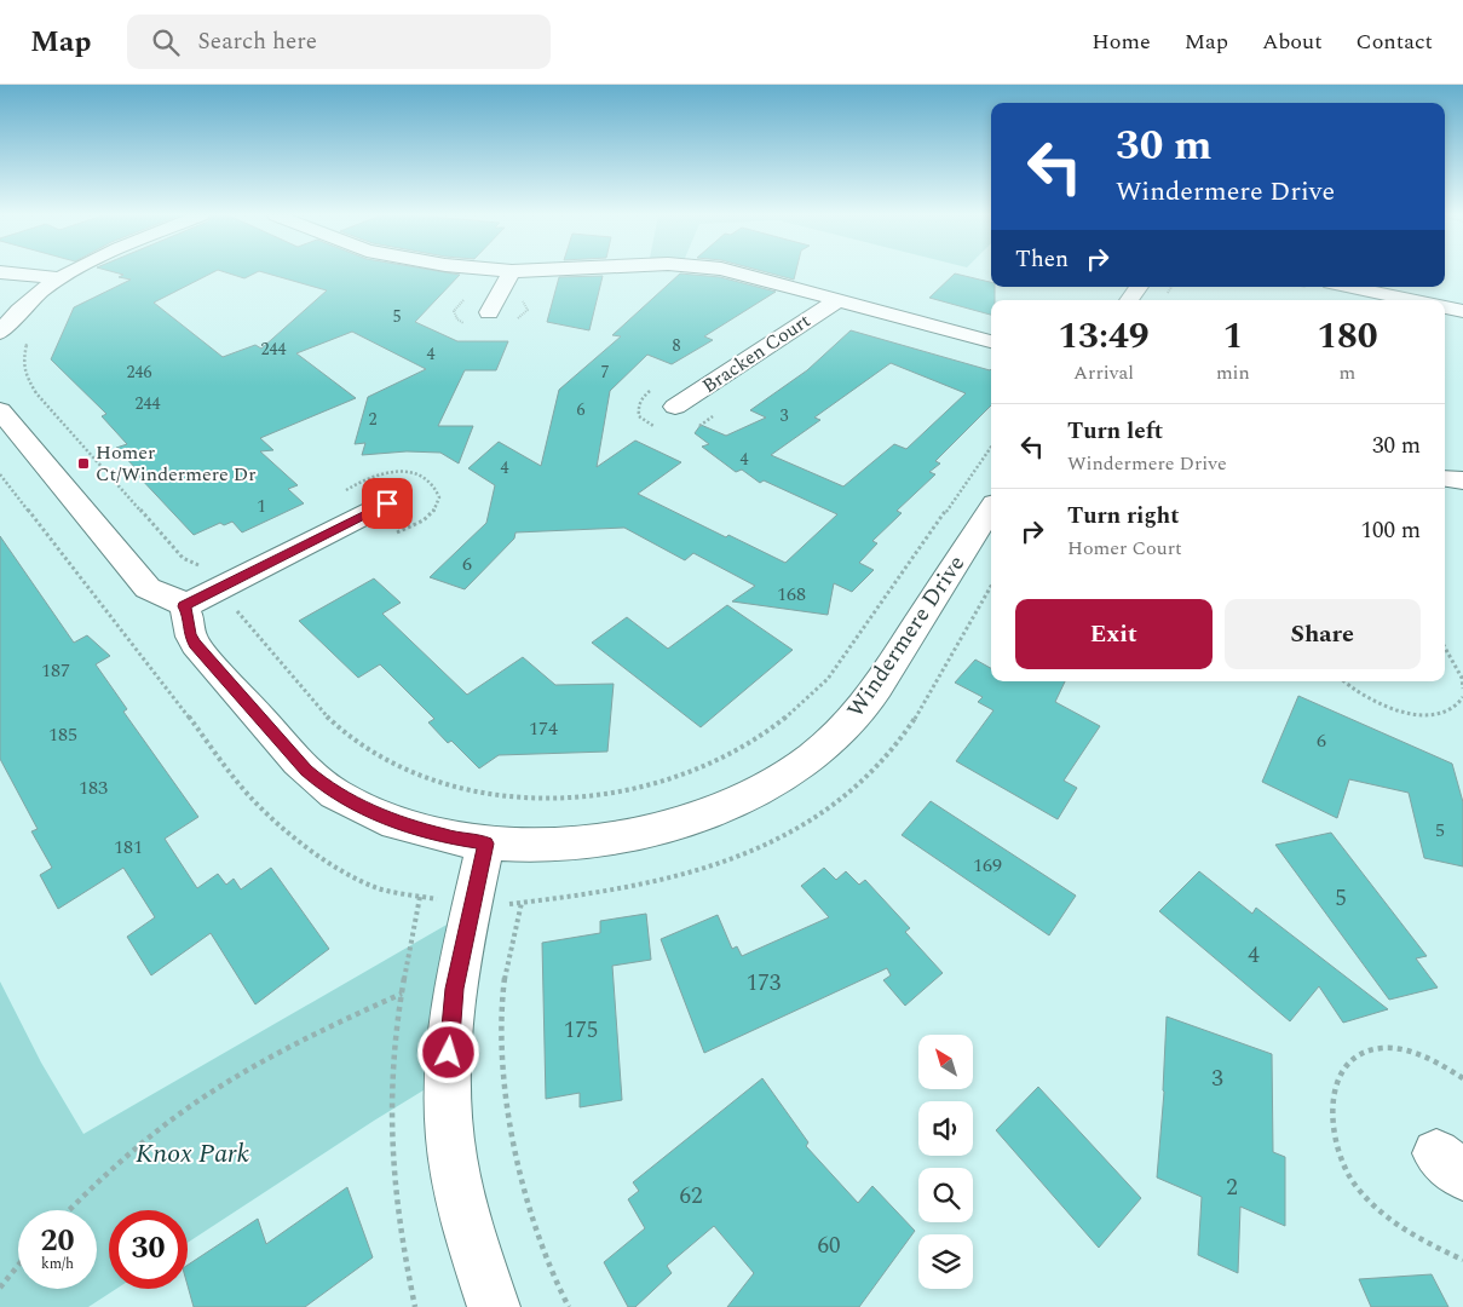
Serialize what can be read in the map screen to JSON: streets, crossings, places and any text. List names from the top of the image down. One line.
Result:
{"streets":{"street":["Bracken Court","Windermere Drive"]},"parks":["Knox Park"],"places":{"transit":["Homer Ct/Windermere Dr"]},"house_numbers":["5","8","244","4","246","7","244","6","3","2","4","4","1","6","168","187","174","185","6","183","5","181","169","5","4","173","175","3","2","62","60"],"north":"top left","page":{"header":"Map","search":"Search here","nav":["Home","Map","About","Contact"],"turn":["30 m","Windermere Drive"],"then":"Then","eta":["13:49","Arrival","1","min","180","m"],"list":[{"name":"Turn left","note":"Windermere Drive","value":"30 m"},{"name":"Turn right","note":"Homer Court","value":"100 m"}],"buttons":["Exit","Share"],"speed":"20 km/h","limit":"30"}}
